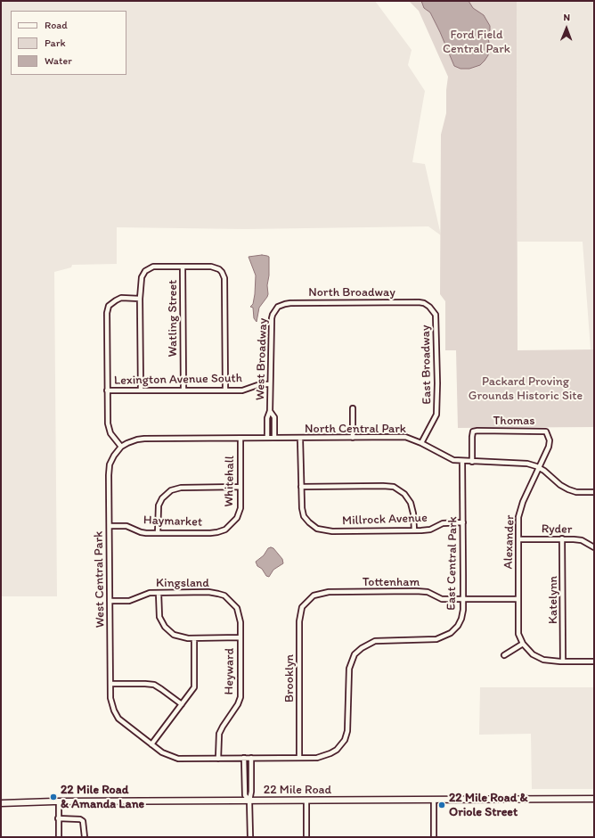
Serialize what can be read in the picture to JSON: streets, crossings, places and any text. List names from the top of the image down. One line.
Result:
{"streets":{"street":["North Broadway","Watling Street","West Broadway","East Broadway","Lexington Avenue South","Thomas","North Central Park","Whitehall","Millrock Avenue","Haymarket","Ryder","Alexander","East Central Park","West Central Park","Tottenham","Kingsland","Katelynn","Heyward","Brooklyn","22 Mile Road"]},"crossings":[["North Broadway","West Broadway"],["North Broadway","East Broadway"],["Watling Street","Lexington Avenue South"],["West Broadway","Lexington Avenue South"],["West Broadway","North Central Park"],["East Broadway","North Central Park"],["Thomas","North Central Park"],["Thomas","Alexander"],["North Central Park","Whitehall"],["North Central Park","Alexander"],["North Central Park","East Central Park"],["North Central Park","West Central Park"],["Whitehall","Haymarket"],["Millrock Avenue","East Central Park"],["Haymarket","West Central Park"],["Ryder","Alexander"],["Ryder","Katelynn"],["Alexander","Tottenham"],["East Central Park","Tottenham"],["East Central Park","Brooklyn"],["West Central Park","Kingsland"],["Tottenham","Brooklyn"],["Kingsland","Heyward"]],"parks":["Ford Field Central Park","Packard Proving Grounds Historic Site"],"places":["22 Mile Road & Amanda Lane","22 Mile Road & Oriole Street"],"legend":["Road","Park","Water"],"north":"top"}
